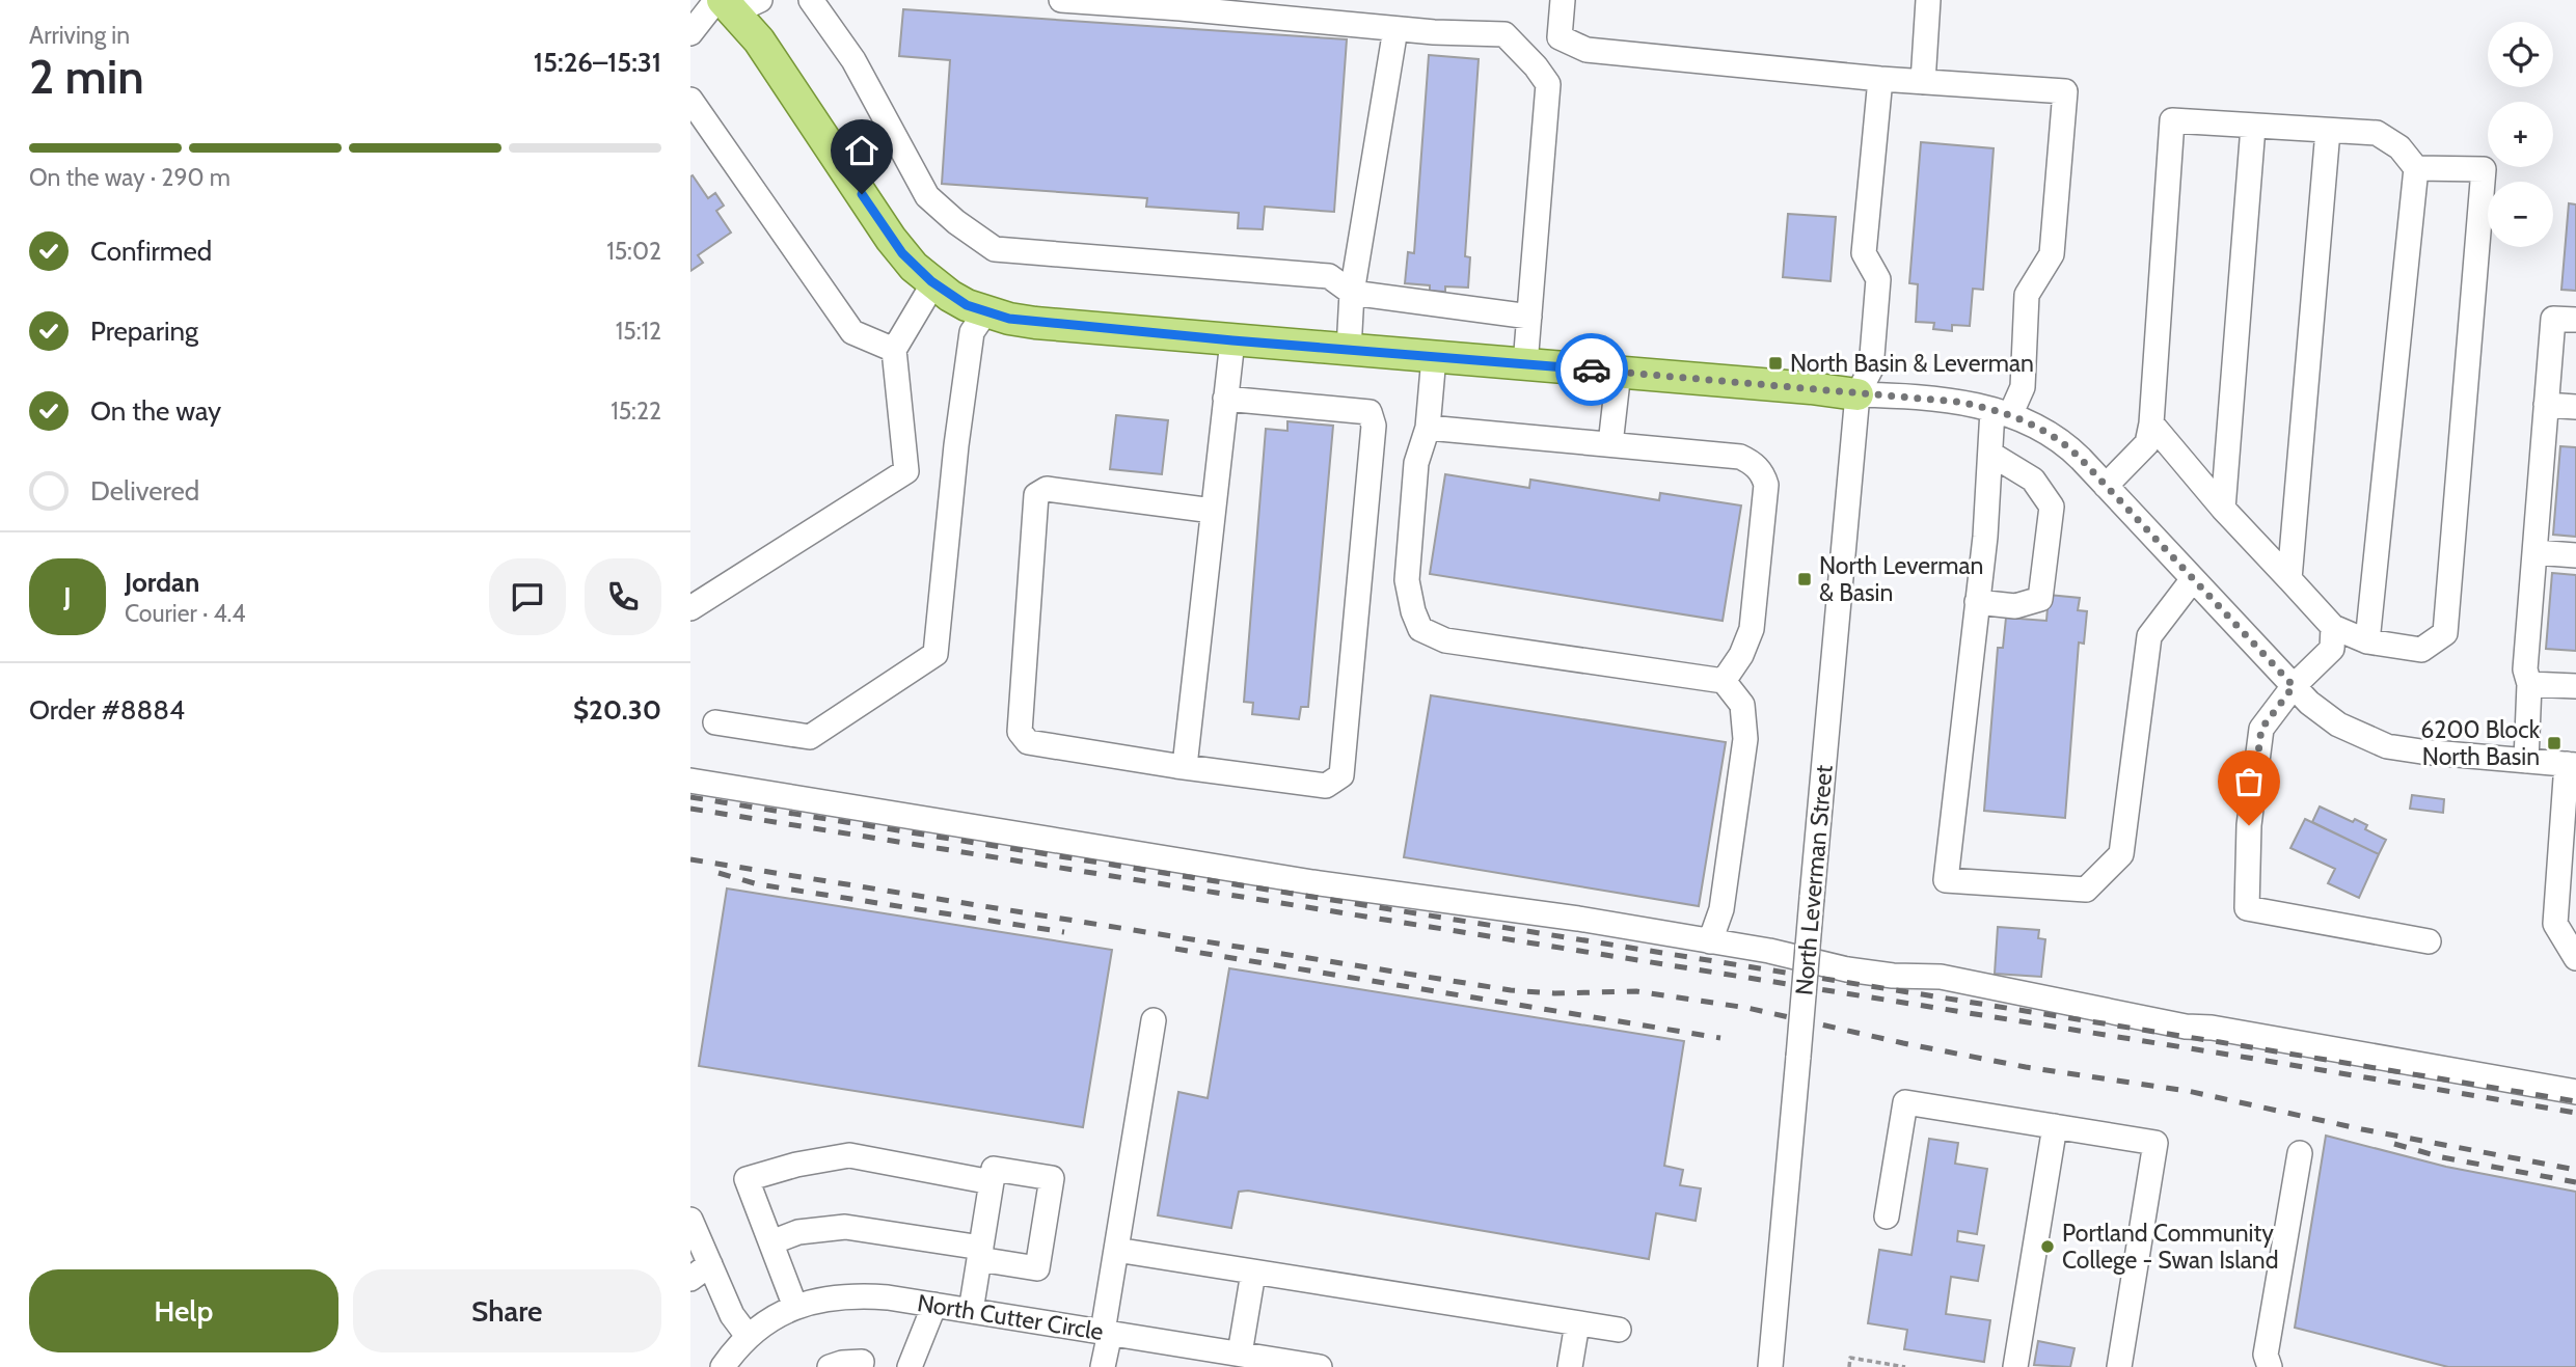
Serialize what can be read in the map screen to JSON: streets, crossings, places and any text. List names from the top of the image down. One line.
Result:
{"streets":{"street":["North Leverman Street","North Cutter Circle"]},"places":{"transit":["North Basin & Leverman","North Leverman & Basin","6200 Block North Basin"],"other":["Portland Community College - Swan Island"]},"page":{"heading":["2 min","Arriving in","15:26–15:31"],"panel":["Jordan","Courier · 4.4","Order #8884","$20.30"],"map_buttons":["+","−"],"bar":"On the way · 290 m","list":[["Confirmed","15:02"],["Preparing","15:12"],["On the way","15:22"],"Delivered"],"round":"J","buttons":["Help","Share"]}}
